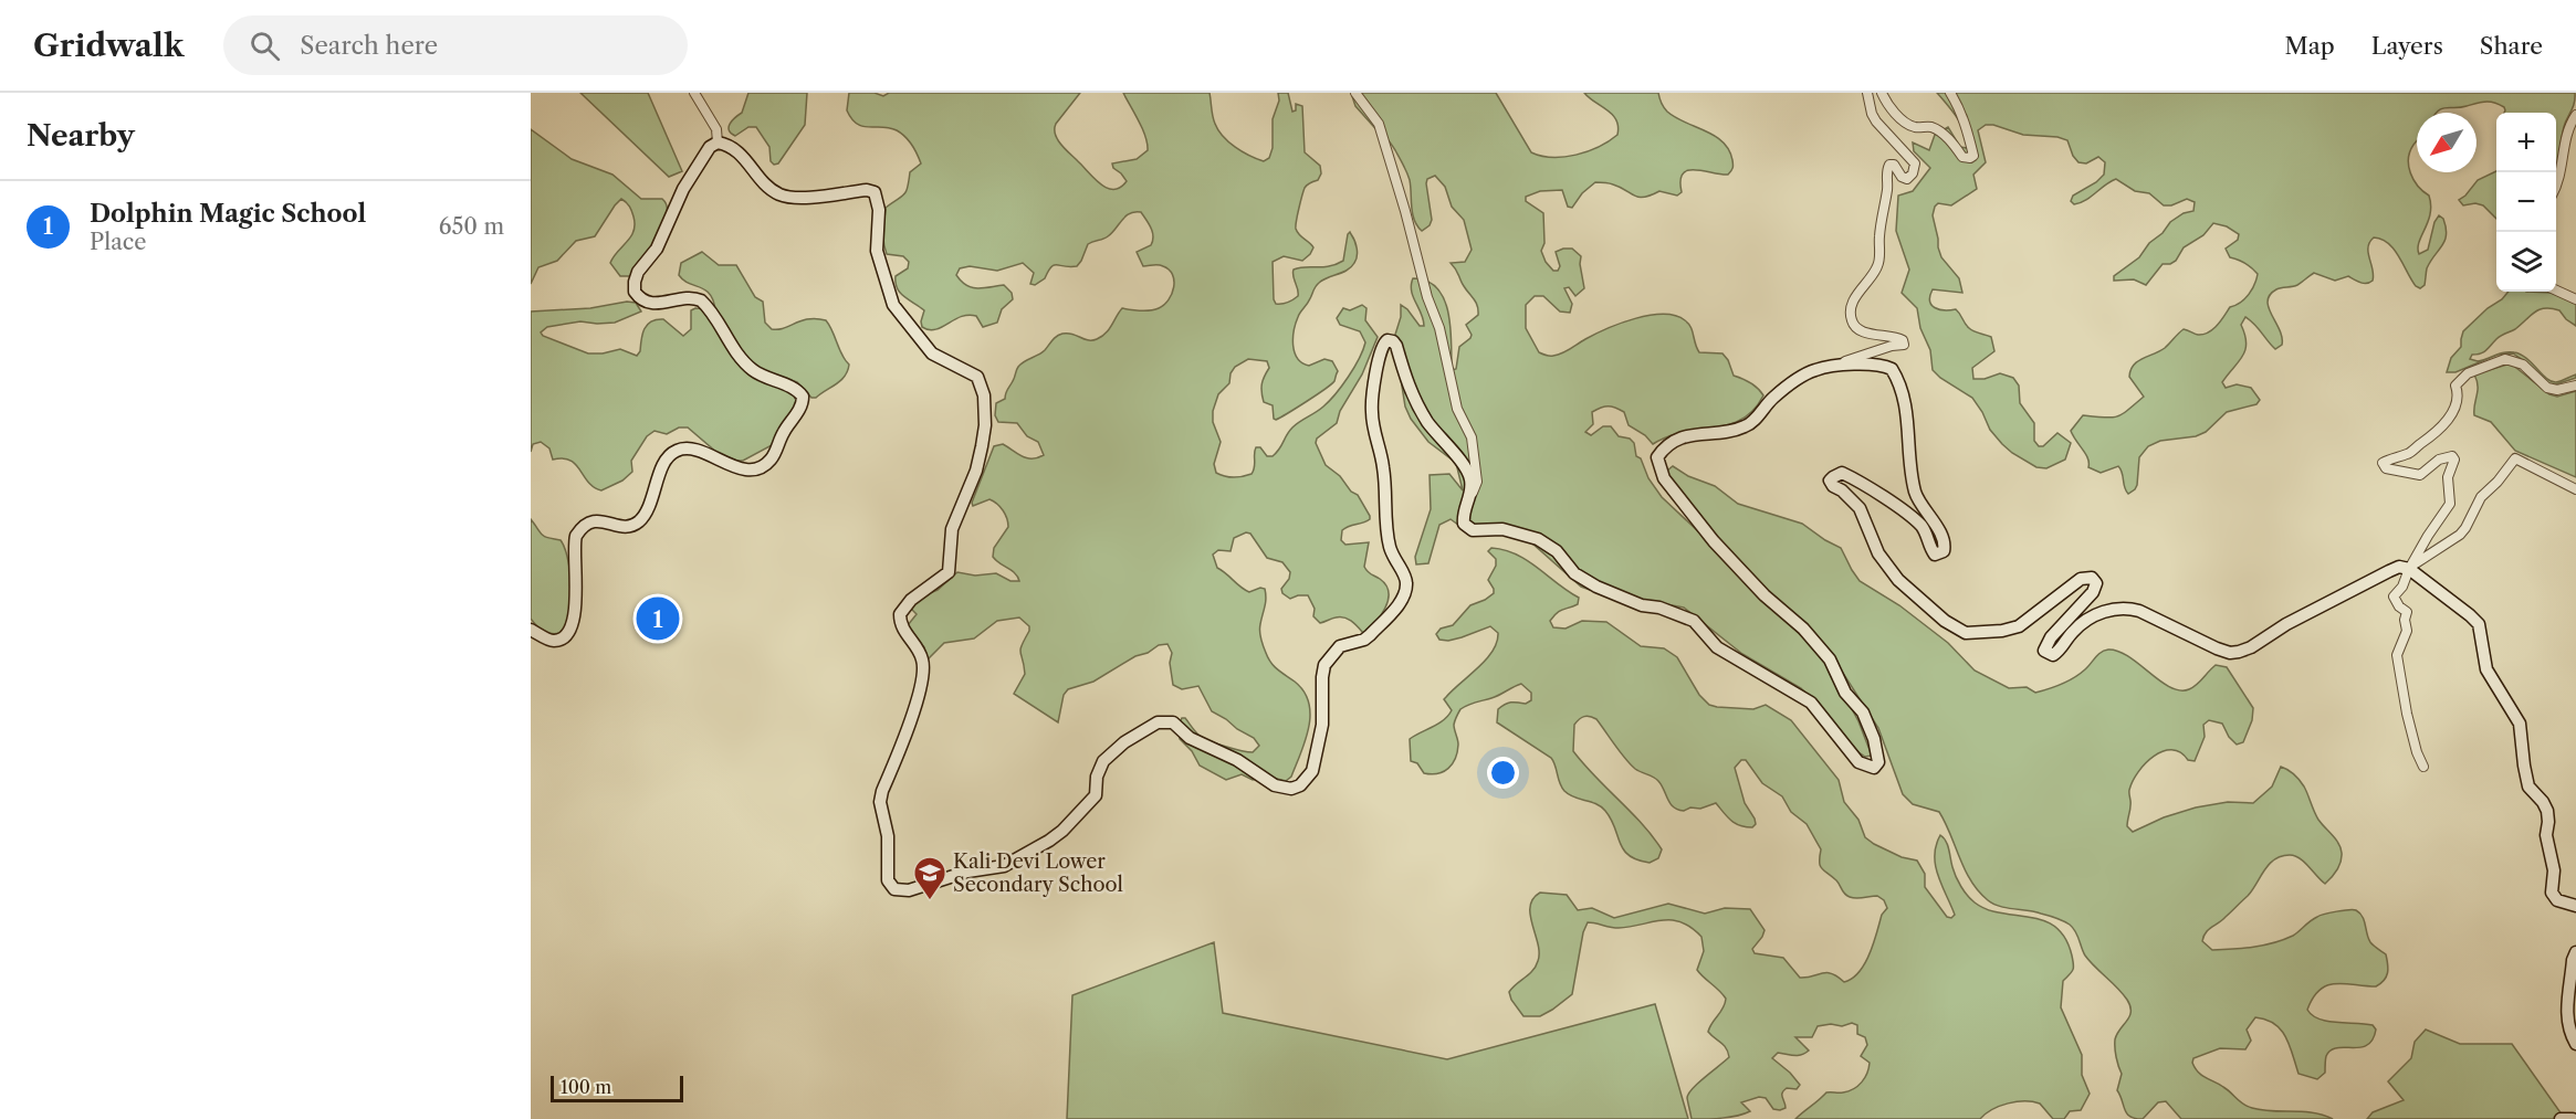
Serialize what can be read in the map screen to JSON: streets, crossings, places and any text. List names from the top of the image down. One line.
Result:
{"places":{"school or university":["Kali Devi Lower Secondary School"]},"scale_bar":"100 m","north":"bottom left","page":{"header":"Gridwalk","search":"Search here","nav":["Map","Layers","Share"],"heading":"Nearby","map_buttons":["+","−"],"list":[{"mark":"1","name":"Dolphin Magic School","note":"Place","value":"650 m"}],"pins":"1","scale":"100 m"}}
